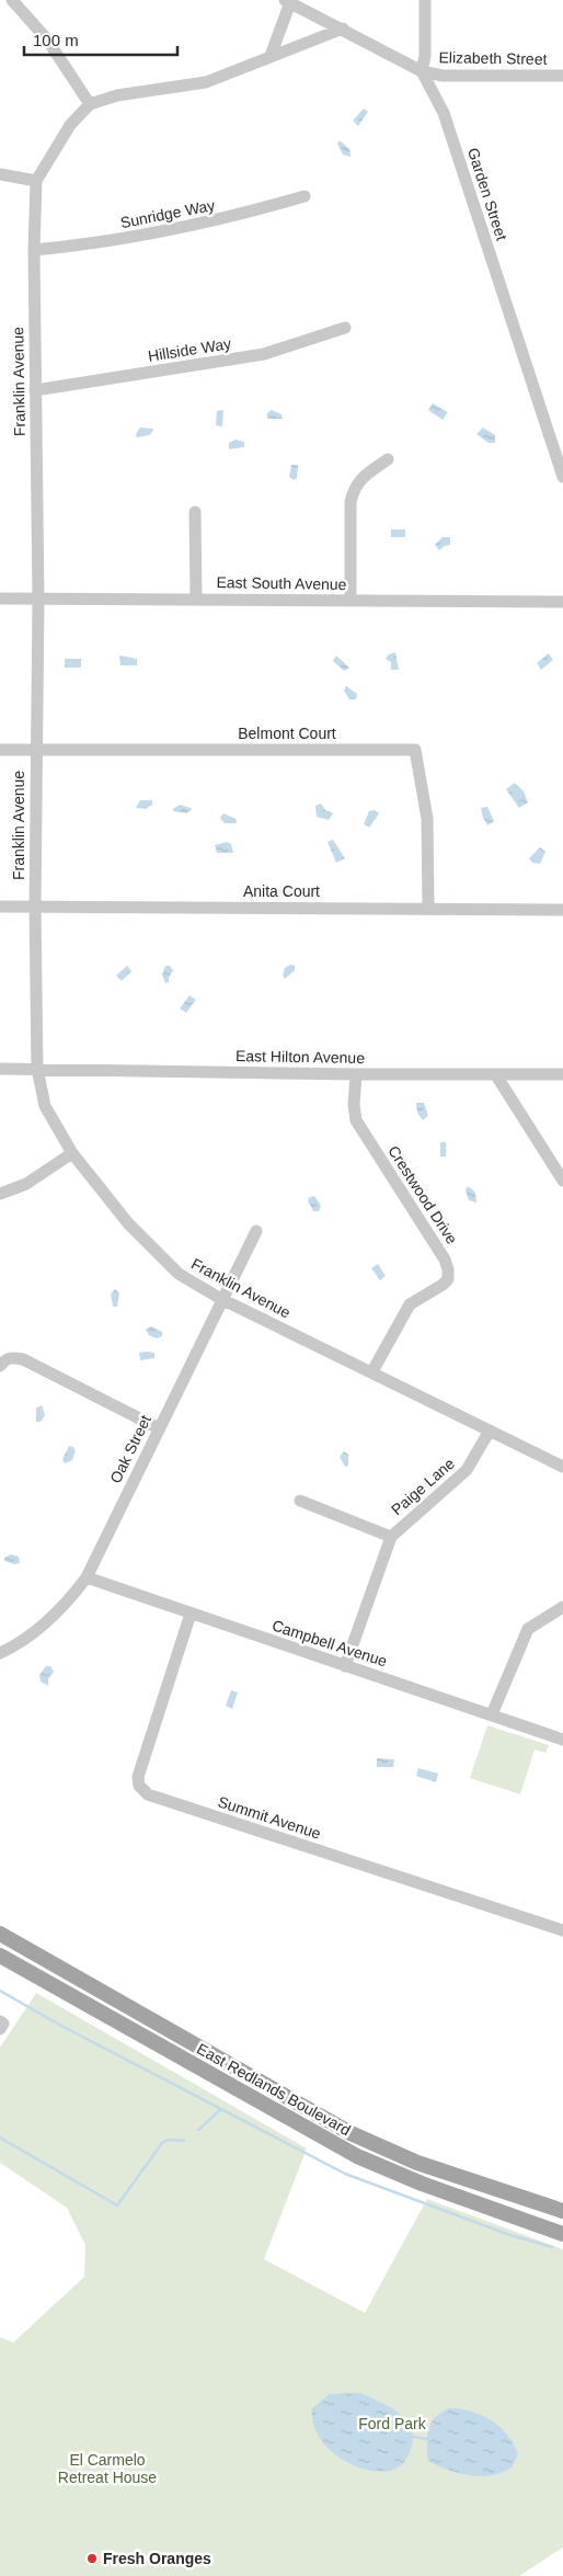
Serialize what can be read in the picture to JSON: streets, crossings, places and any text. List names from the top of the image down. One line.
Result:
{"streets":{"main road":["East Redlands Boulevard"],"street":["Elizabeth Street","Garden Street","Sunridge Way","Hillside Way","Franklin Avenue","East South Avenue","Belmont Court","Anita Court","East Hilton Avenue","Crestwood Drive","Oak Street","Paige Lane","Campbell Avenue","Summit Avenue"]},"crossings":[["Elizabeth Street","Garden Street"],["Sunridge Way","Franklin Avenue"],["Hillside Way","Franklin Avenue"],["Franklin Avenue","East South Avenue"],["Franklin Avenue","Belmont Court"],["Franklin Avenue","Anita Court"],["Franklin Avenue","East Hilton Avenue"],["Franklin Avenue","Crestwood Drive"],["Franklin Avenue","Oak Street"],["Franklin Avenue","Paige Lane"],["Belmont Court","Anita Court"],["East Hilton Avenue","Crestwood Drive"],["Oak Street","Campbell Avenue"],["Paige Lane","Campbell Avenue"],["Campbell Avenue","Summit Avenue"]],"parks":["Ford Park","El Carmelo Retreat House"],"places":["Fresh Oranges"],"scale_bar":"100 m"}
